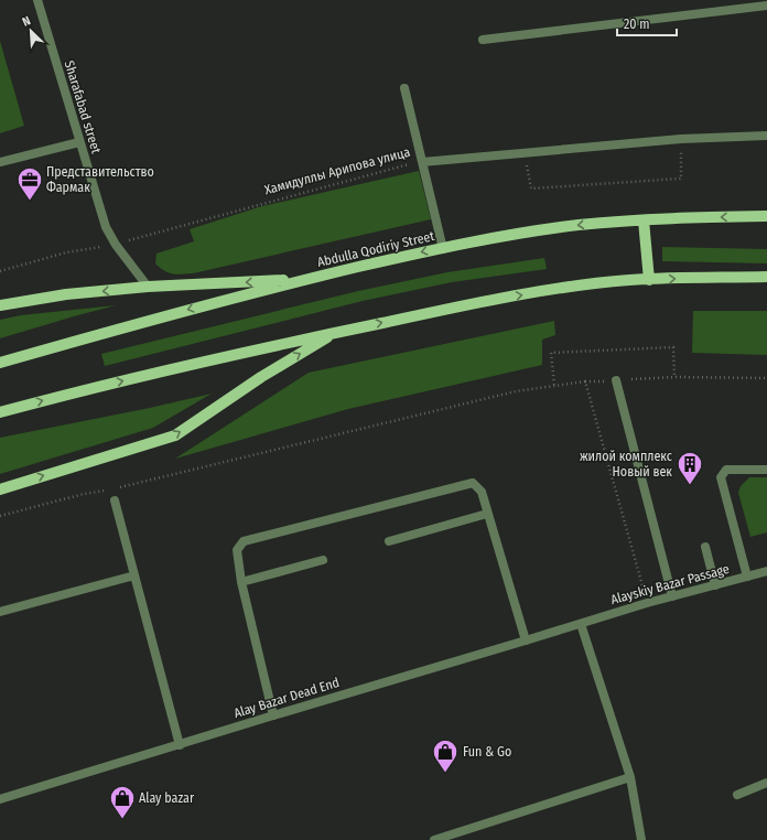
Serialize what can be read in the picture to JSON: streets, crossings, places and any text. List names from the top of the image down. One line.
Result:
{"streets":{"main road":["Abdulla Qodiriy Street"],"street":["Sharafabad street","Хамидуллы Арипова улица","Alayskiy Bazar Passage","Alay Bazar Dead End"]},"crossings":[["Sharafabad street","Хамидуллы Арипова улица"],["Alayskiy Bazar Passage","Alay Bazar Dead End"]],"places":{"office":["Представительство Фармак"],"building":["жилой комплекс Новый век"],"shop":["Fun & Go","Alay bazar"]},"scale_bar":"20 m","north":"top left"}
